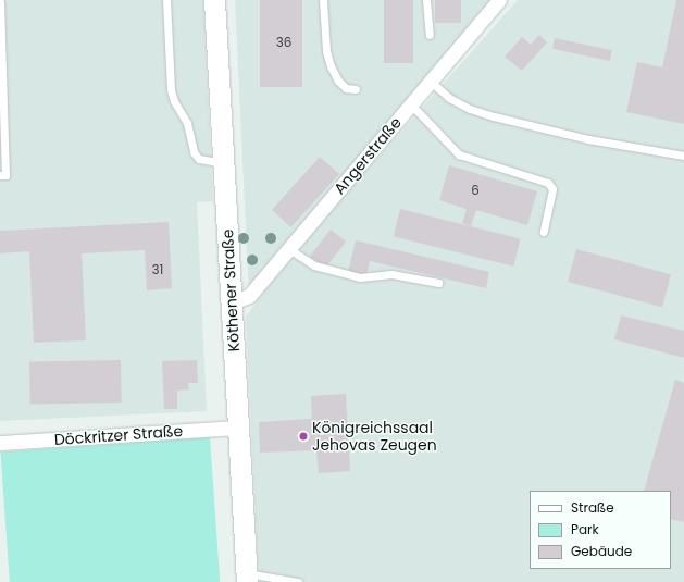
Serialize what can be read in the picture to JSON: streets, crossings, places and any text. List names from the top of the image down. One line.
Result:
{"streets":{"main road":["Köthener Straße"],"street":["Angerstraße","Döckritzer Straße"]},"crossings":[["Angerstraße","Köthener Straße"],["Köthener Straße","Döckritzer Straße"]],"places":["Königreichssaal Jehovas Zeugen"],"house_numbers":["36","6","31"],"legend":["Straße","Park","Gebäude"]}
